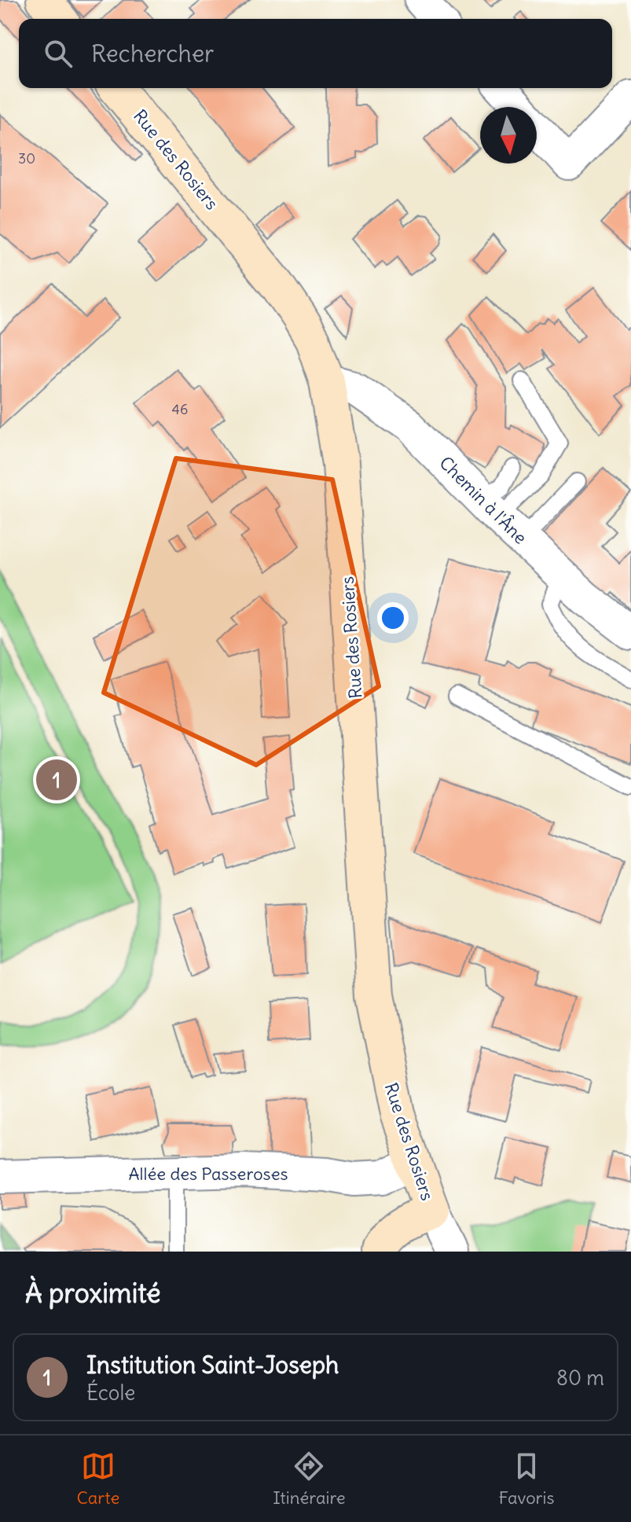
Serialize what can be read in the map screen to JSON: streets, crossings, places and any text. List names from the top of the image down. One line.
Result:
{"streets":{"street":["Rue des Rosiers","Chemin à l'Âne","Allée des Passeroses"]},"crossings":[["Rue des Rosiers","Chemin à l'Âne"],["Rue des Rosiers","Allée des Passeroses"]],"house_numbers":["30","46"],"north":"bottom","page":{"search":"Rechercher","pins":"1","heading":"À proximité","list":[{"mark":"1","name":"Institution Saint-Joseph","note":"École","value":"80 m"}],"nav":["Carte","Itinéraire","Favoris"]}}
